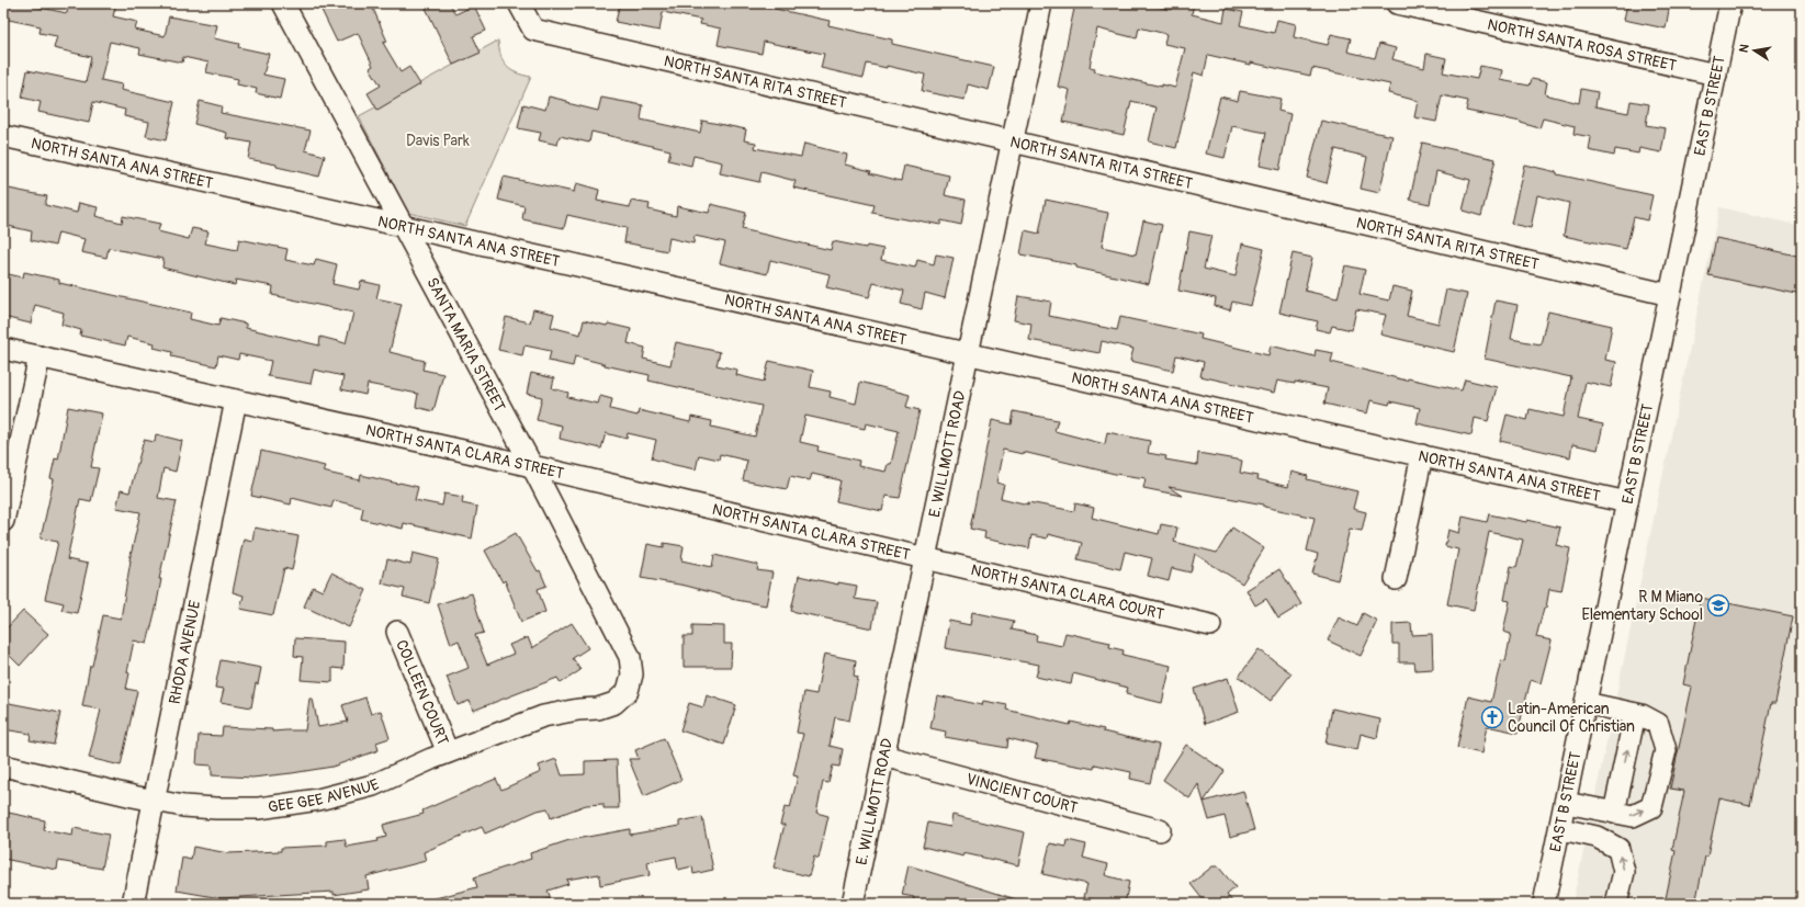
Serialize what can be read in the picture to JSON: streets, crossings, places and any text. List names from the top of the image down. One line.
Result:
{"streets":{"street":["NORTH SANTA ROSA STREET","NORTH SANTA RITA STREET","EAST B STREET","NORTH SANTA ANA STREET","SANTA MARIA STREET","NORTH SANTA CLARA STREET","E. WILLMOTT ROAD","NORTH SANTA CLARA COURT","RHODA AVENUE","COLLEEN COURT","VINCIENT COURT","GEE GEE AVENUE"]},"crossings":[["NORTH SANTA ROSA STREET","EAST B STREET"],["NORTH SANTA RITA STREET","EAST B STREET"],["NORTH SANTA RITA STREET","E. WILLMOTT ROAD"],["EAST B STREET","NORTH SANTA ANA STREET"],["NORTH SANTA ANA STREET","SANTA MARIA STREET"],["NORTH SANTA ANA STREET","E. WILLMOTT ROAD"],["SANTA MARIA STREET","NORTH SANTA CLARA STREET"],["SANTA MARIA STREET","GEE GEE AVENUE"],["NORTH SANTA CLARA STREET","E. WILLMOTT ROAD"],["NORTH SANTA CLARA STREET","NORTH SANTA CLARA COURT"],["NORTH SANTA CLARA STREET","RHODA AVENUE"],["E. WILLMOTT ROAD","NORTH SANTA CLARA COURT"],["E. WILLMOTT ROAD","VINCIENT COURT"],["RHODA AVENUE","GEE GEE AVENUE"],["COLLEEN COURT","GEE GEE AVENUE"]],"parks":["Davis Park"],"places":{"school or university":["R M Miano Elementary School"],"church":["Latin-American Council Of Christian"]},"north":"left"}
